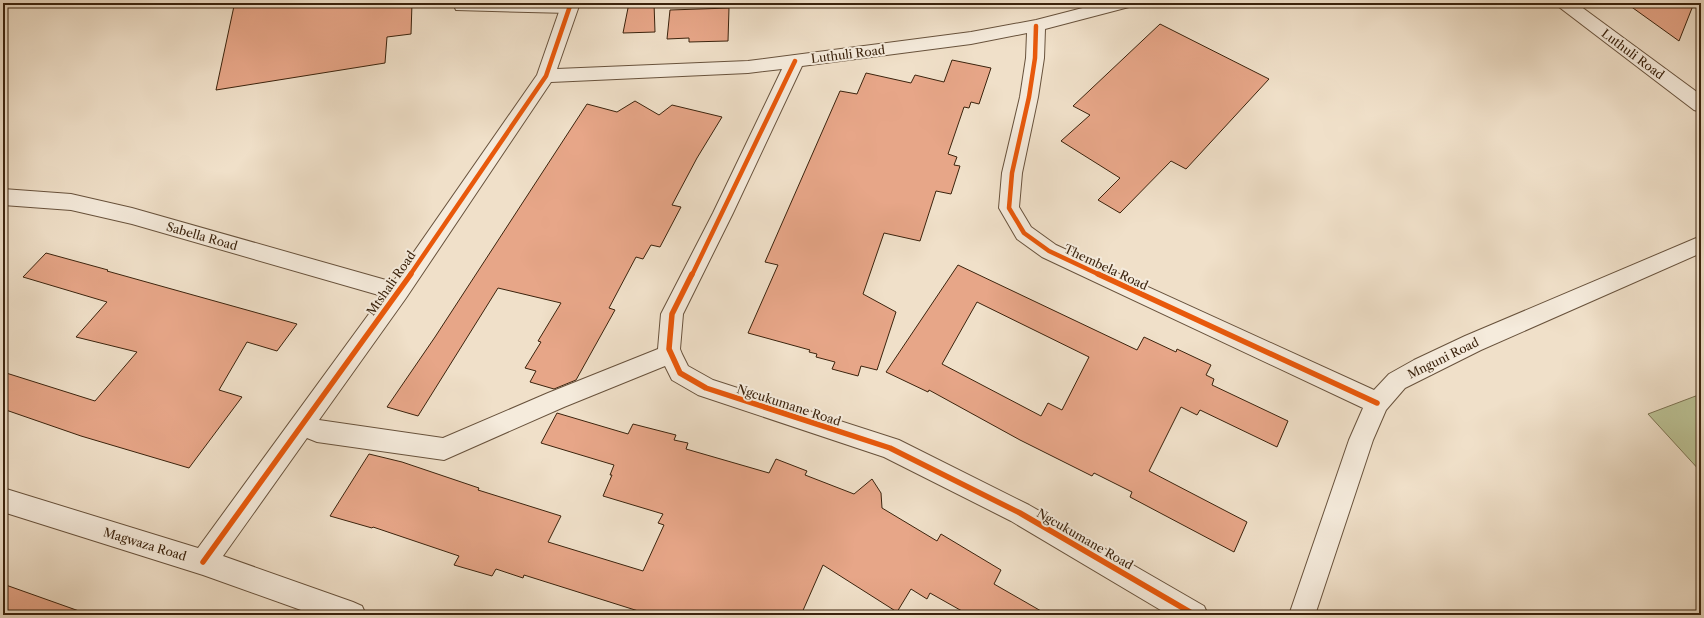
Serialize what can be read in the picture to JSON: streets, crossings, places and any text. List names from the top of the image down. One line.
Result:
{"streets":{"street":["Luthuli Road","Sabella Road","Thembela Road","Mtshali Road","Mnguni Road","Ngcukumane Road","Magwaza Road"]},"crossings":[["Luthuli Road","Thembela Road"],["Luthuli Road","Mtshali Road"],["Luthuli Road","Ngcukumane Road"],["Sabella Road","Mtshali Road"],["Thembela Road","Mnguni Road"],["Mtshali Road","Magwaza Road"]]}
